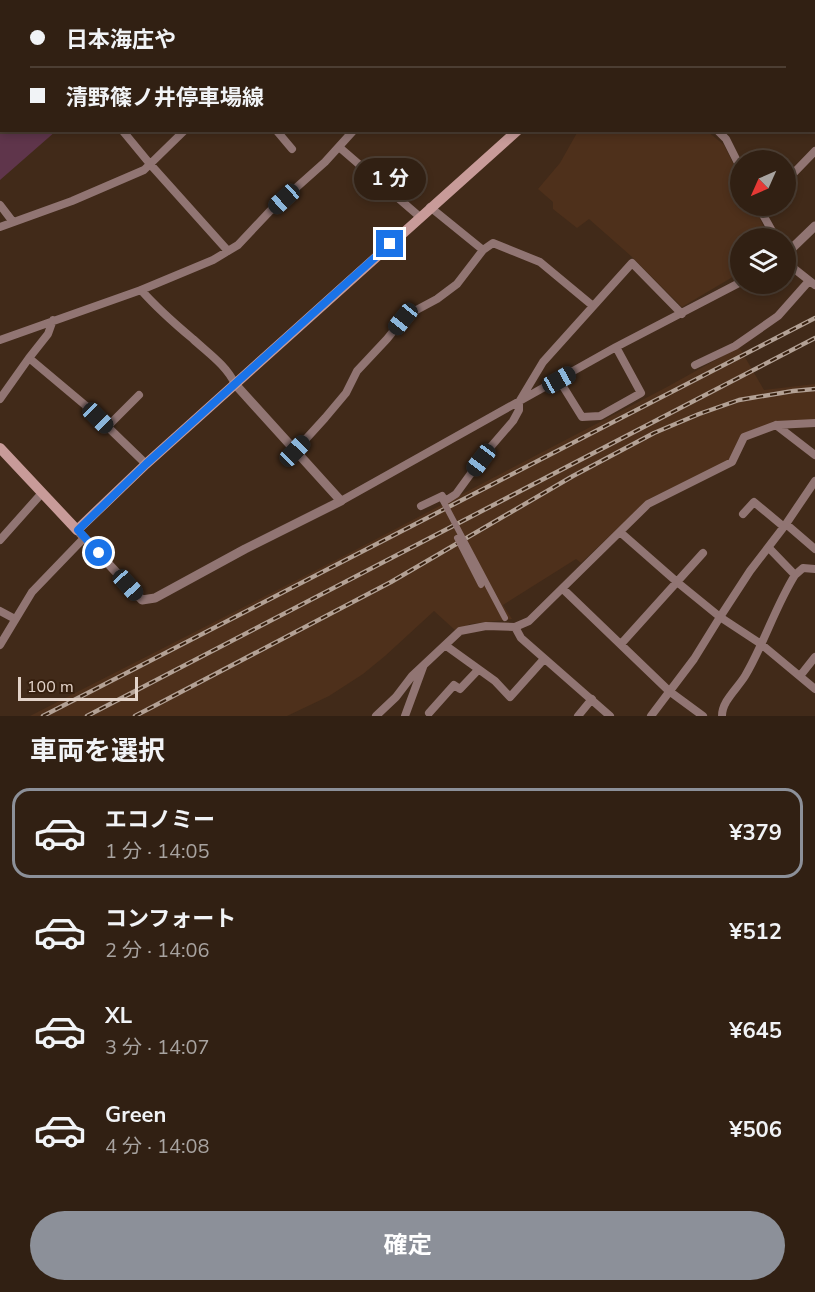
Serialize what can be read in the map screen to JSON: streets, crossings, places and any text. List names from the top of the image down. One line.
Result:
{"scale_bar":"100 m","north":"bottom left","page":{"banner":["日本海庄や","清野篠ノ井停車場線"],"bubble":"1 分","scale":"100 m","heading":"車両を選択","list":[{"name":"エコノミー","note":"1 分 · 14:05","value":"¥379"},{"name":"コンフォート","note":"2 分 · 14:06","value":"¥512"},{"name":"XL","note":"3 分 · 14:07","value":"¥645"},{"name":"Green","note":"4 分 · 14:08","value":"¥506"}],"buttons":"確定"}}
